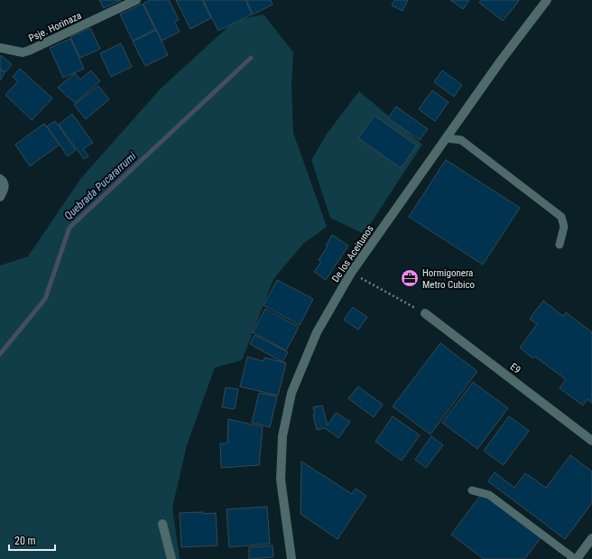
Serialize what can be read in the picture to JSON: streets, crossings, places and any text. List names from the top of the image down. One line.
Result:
{"streets":{"street":["Psje. Horinaza","De los Aceitunos","E9"]},"water":["Quebrada Pucararrumi"],"places":{"office":["Hormigonera Metro Cubico"]},"scale_bar":"20 m"}
